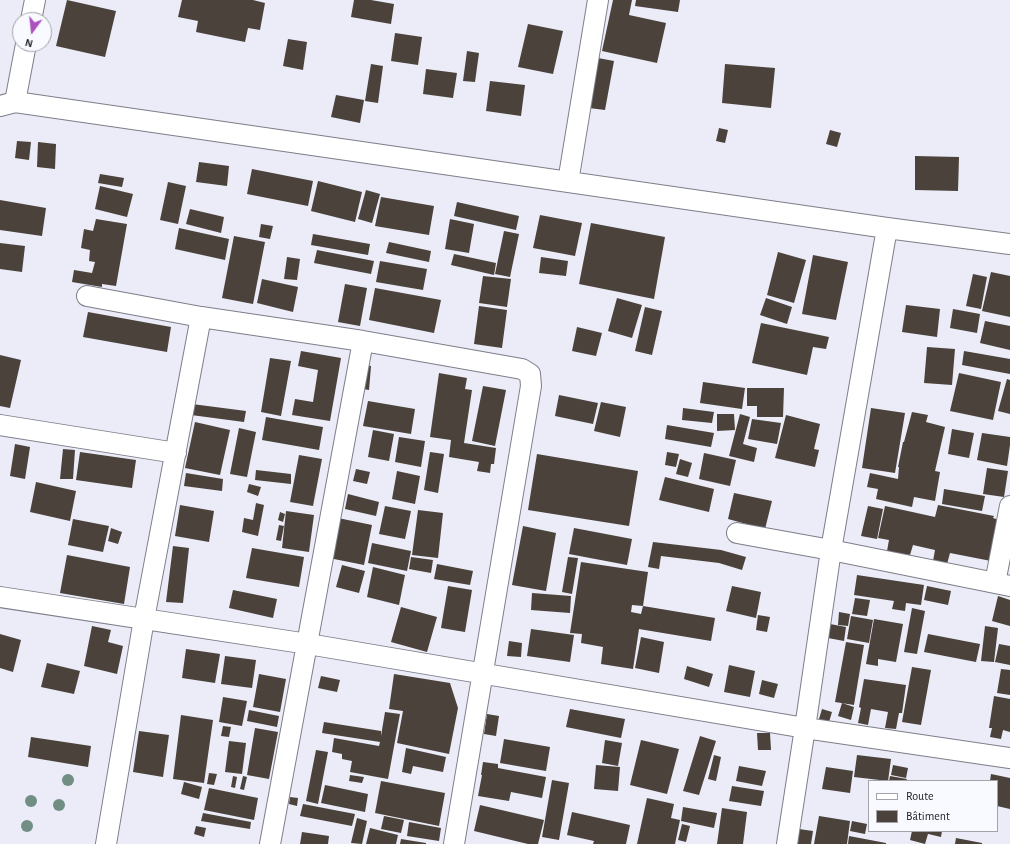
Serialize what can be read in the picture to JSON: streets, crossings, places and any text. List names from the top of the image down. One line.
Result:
{"legend":["Route","Bâtiment"],"north":"bottom"}
